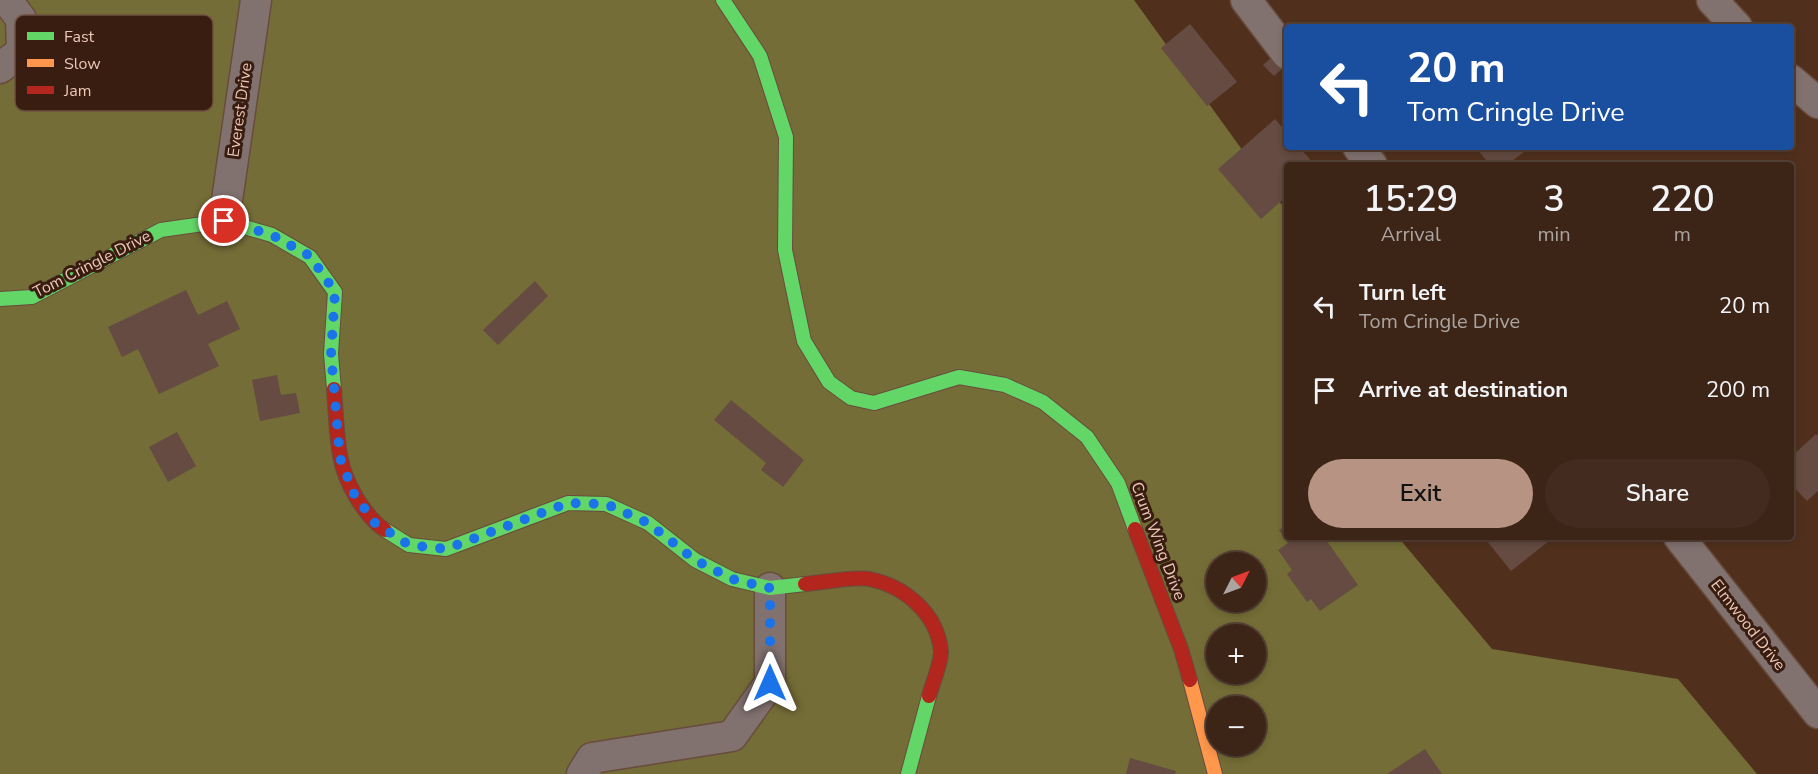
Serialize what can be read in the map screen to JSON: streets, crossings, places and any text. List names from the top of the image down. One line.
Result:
{"streets":{"street":["Everest Drive","Tom Cringle Drive","Crum Wing Drive","Elmwood Drive"]},"crossings":[["Everest Drive","Tom Cringle Drive"]],"legend":["Fast","Slow","Jam"],"north":"top right","page":{"turn":["20 m","Tom Cringle Drive"],"eta":["15:29","Arrival","3","min","220","m"],"list":[{"name":"Turn left","note":"Tom Cringle Drive","value":"20 m"},{"name":"Arrive at destination","value":"200 m"}],"buttons":["Exit","Share"],"map_buttons":["+","−"]}}
